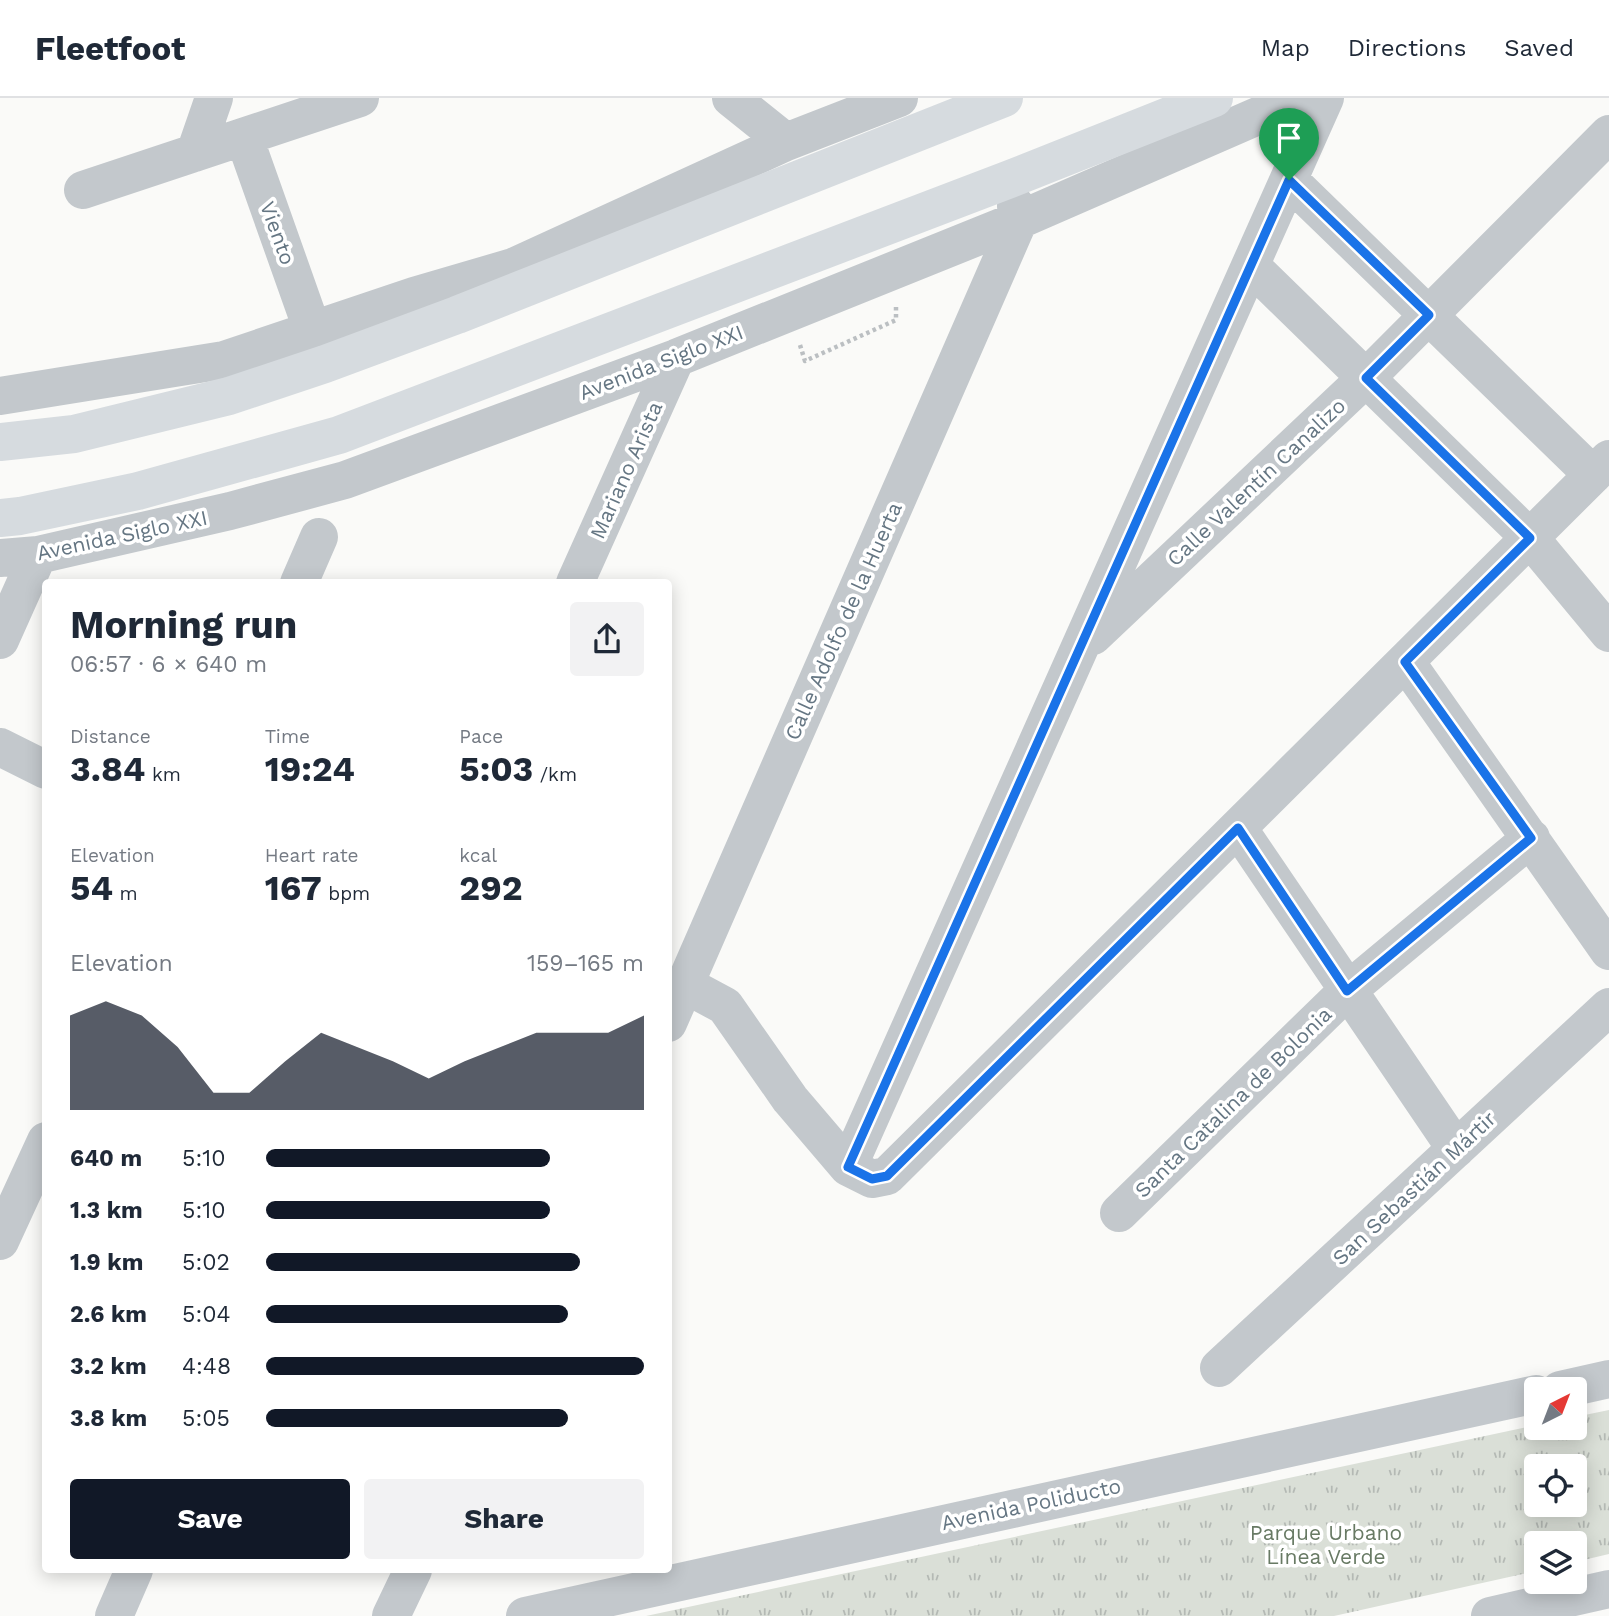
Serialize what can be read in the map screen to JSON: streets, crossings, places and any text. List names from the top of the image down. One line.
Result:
{"streets":{"highway":["Avenida Siglo XXI"],"street":["Viento","Mariano Arista","Calle Valentín Canalizo","Calle Adolfo de la Huerta","Santa Catalina de Bolonia","San Sebastián Mártir","Avenida Poliducto"]},"crossings":[["Avenida Siglo XXI","Mariano Arista"],["Avenida Siglo XXI","Calle Adolfo de la Huerta"]],"parks":["Parque Urbano Línea Verde"],"north":"top right","page":{"header":"Fleetfoot","nav":["Map","Directions","Saved"],"heading":["Morning run","06:57 · 6 × 640 m"],"stats":[["Distance","3.84 km"],["Time","19:24"],["Pace","5:03 /km"],["Elevation","54 m"],["Heart rate","167 bpm"],["kcal","292"]],"chart":["Elevation","159–165 m"],"list":[{"name":"640 m","note":"5:10"},{"name":"1.3 km","note":"5:10"},{"name":"1.9 km","note":"5:02"},{"name":"2.6 km","note":"5:04"},{"name":"3.2 km","note":"4:48"},{"name":"3.8 km","note":"5:05"}],"buttons":["Save","Share"]}}
